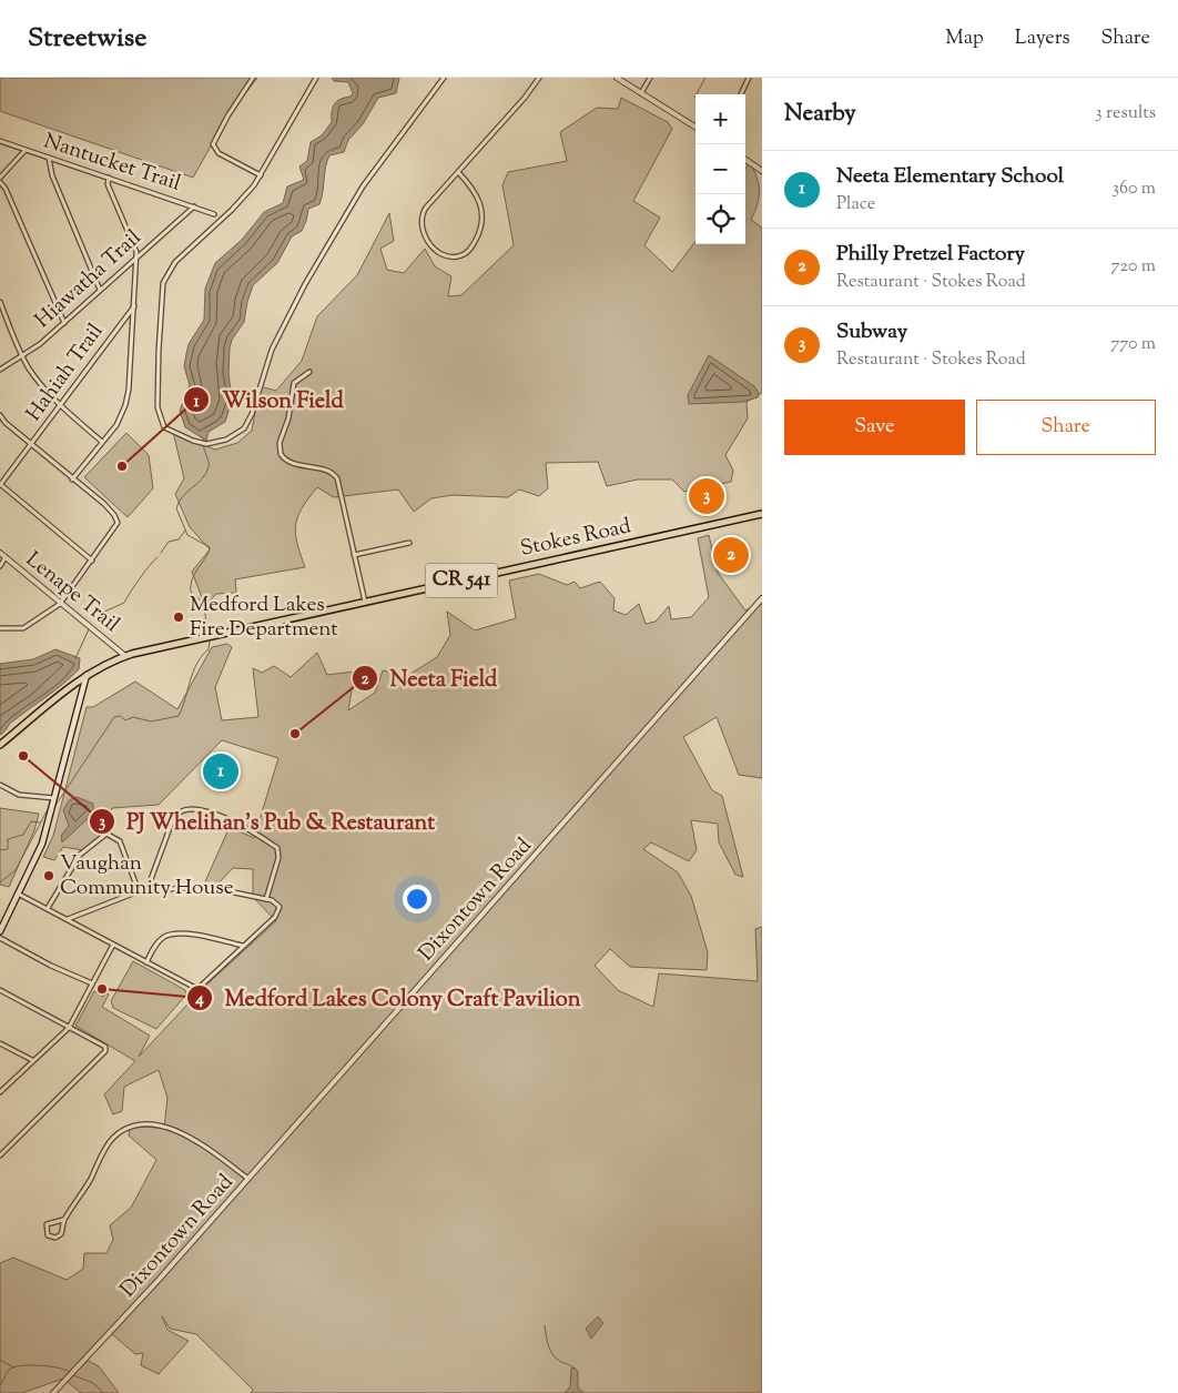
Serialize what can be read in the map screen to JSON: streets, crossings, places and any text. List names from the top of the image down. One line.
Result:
{"streets":{"main road":["Stokes Road","CR 541"],"street":["Nantucket Trail","Hiawatha Trail","Hahiah Trail","Lenape Trail","Dixontown Road"]},"crossings":[["Nantucket Trail","Hiawatha Trail"],["Stokes Road","Lenape Trail"]],"places":["Wilson Field","Medford Lakes Fire Department","Neeta Field","PJ Whelihan's Pub & Restaurant","Vaughan Community House","Medford Lakes Colony Craft Pavilion"],"page":{"header":"Streetwise","nav":["Map","Layers","Share"],"heading":["Nearby","3 results"],"map_buttons":["+","−"],"list":[{"mark":"1","name":"Neeta Elementary School","note":"Place","value":"360 m"},{"mark":"2","name":"Philly Pretzel Factory","note":"Restaurant · Stokes Road","value":"720 m"},{"mark":"3","name":"Subway","note":"Restaurant · Stokes Road","value":"770 m"}],"buttons":["Save","Share"],"pins":["3","2","1"]}}
